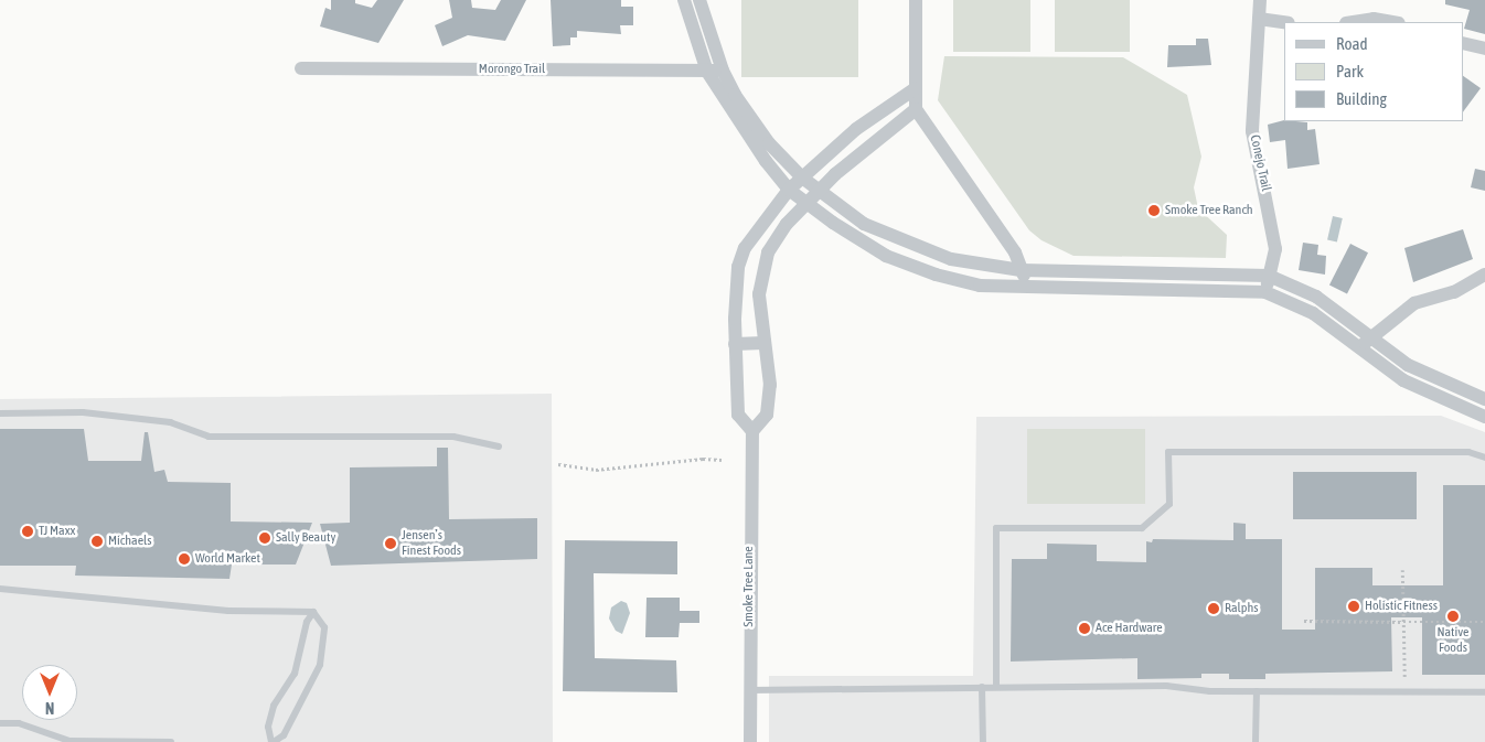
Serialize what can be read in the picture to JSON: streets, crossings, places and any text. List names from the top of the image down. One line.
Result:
{"streets":{"street":["Morongo Trail","Conejo Trail","Smoke Tree Lane"]},"places":["Smoke Tree Ranch","TJ Maxx","Sally Beauty","Michaels","Jensen’s Finest Foods","World Market","Holistic Fitness","Ralphs","Native Foods","Ace Hardware"],"legend":["Road","Park","Building"],"north":"bottom"}
